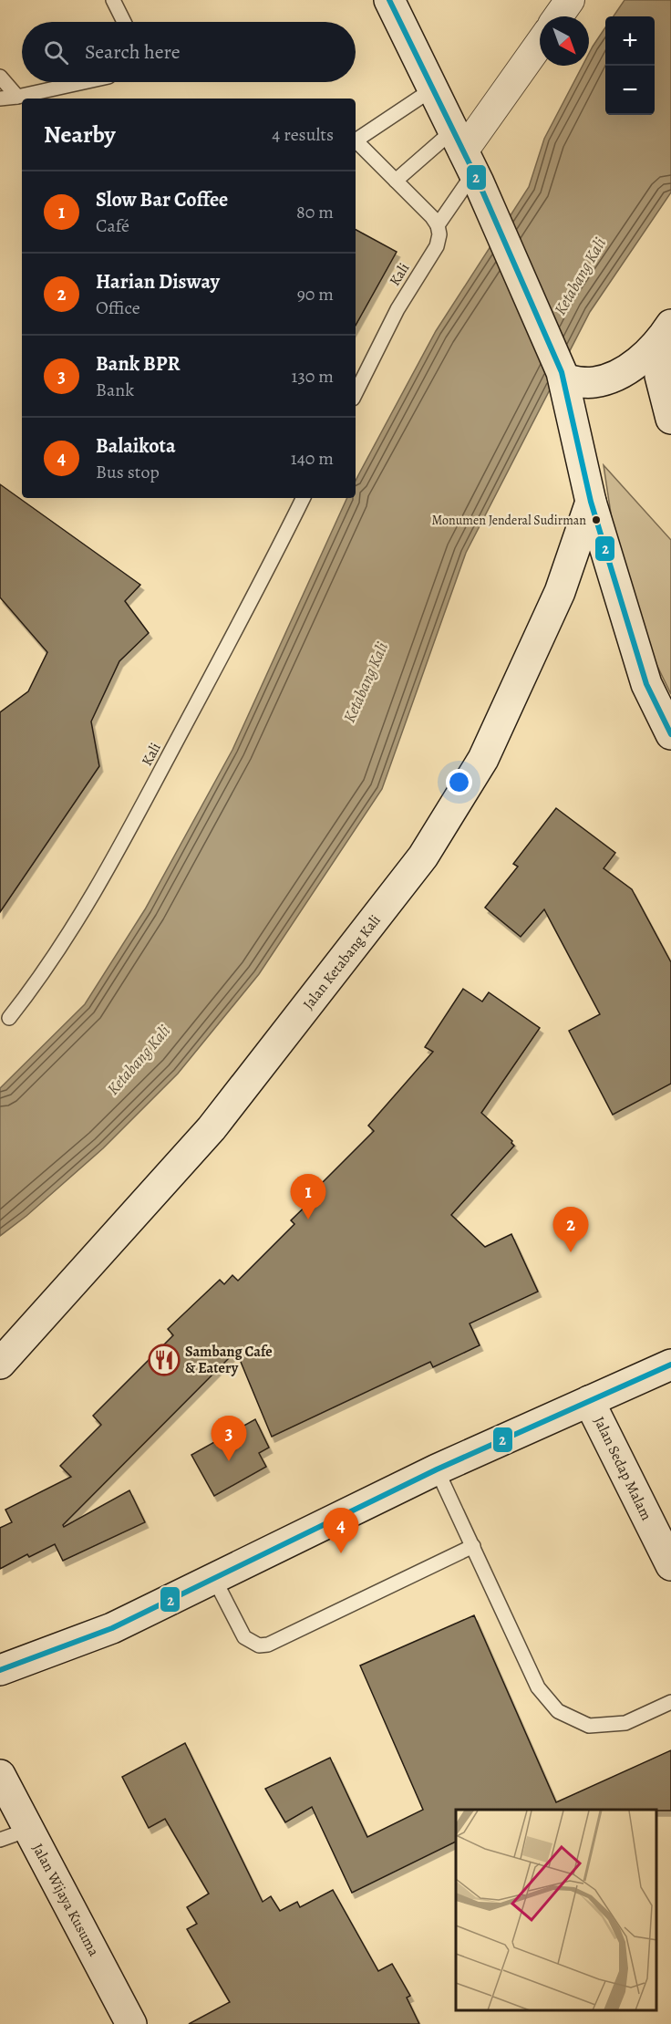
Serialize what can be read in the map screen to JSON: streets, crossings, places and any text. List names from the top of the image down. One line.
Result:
{"streets":{"main road":["Jalan Ketabang Kali","Jalan Sedap Malam","Jalan Wijaya Kusuma"],"lane":["Kali"]},"water":["Ketabang Kali"],"places":{"other":["Monumen Jenderal Sudirman"],"restaurant":["Sambang Cafe & Eatery"]},"lines":["transit line 2"],"north":"bottom right","page":{"map_buttons":["+","−"],"search":"Search here","heading":["Nearby","4 results"],"list":[{"mark":"1","name":"Slow Bar Coffee","note":"Café","value":"80 m"},{"mark":"2","name":"Harian Disway","note":"Office","value":"90 m"},{"mark":"3","name":"Bank BPR","note":"Bank","value":"130 m"},{"mark":"4","name":"Balaikota","note":"Bus stop","value":"140 m"}],"pins":["1","2","3","4"]}}
